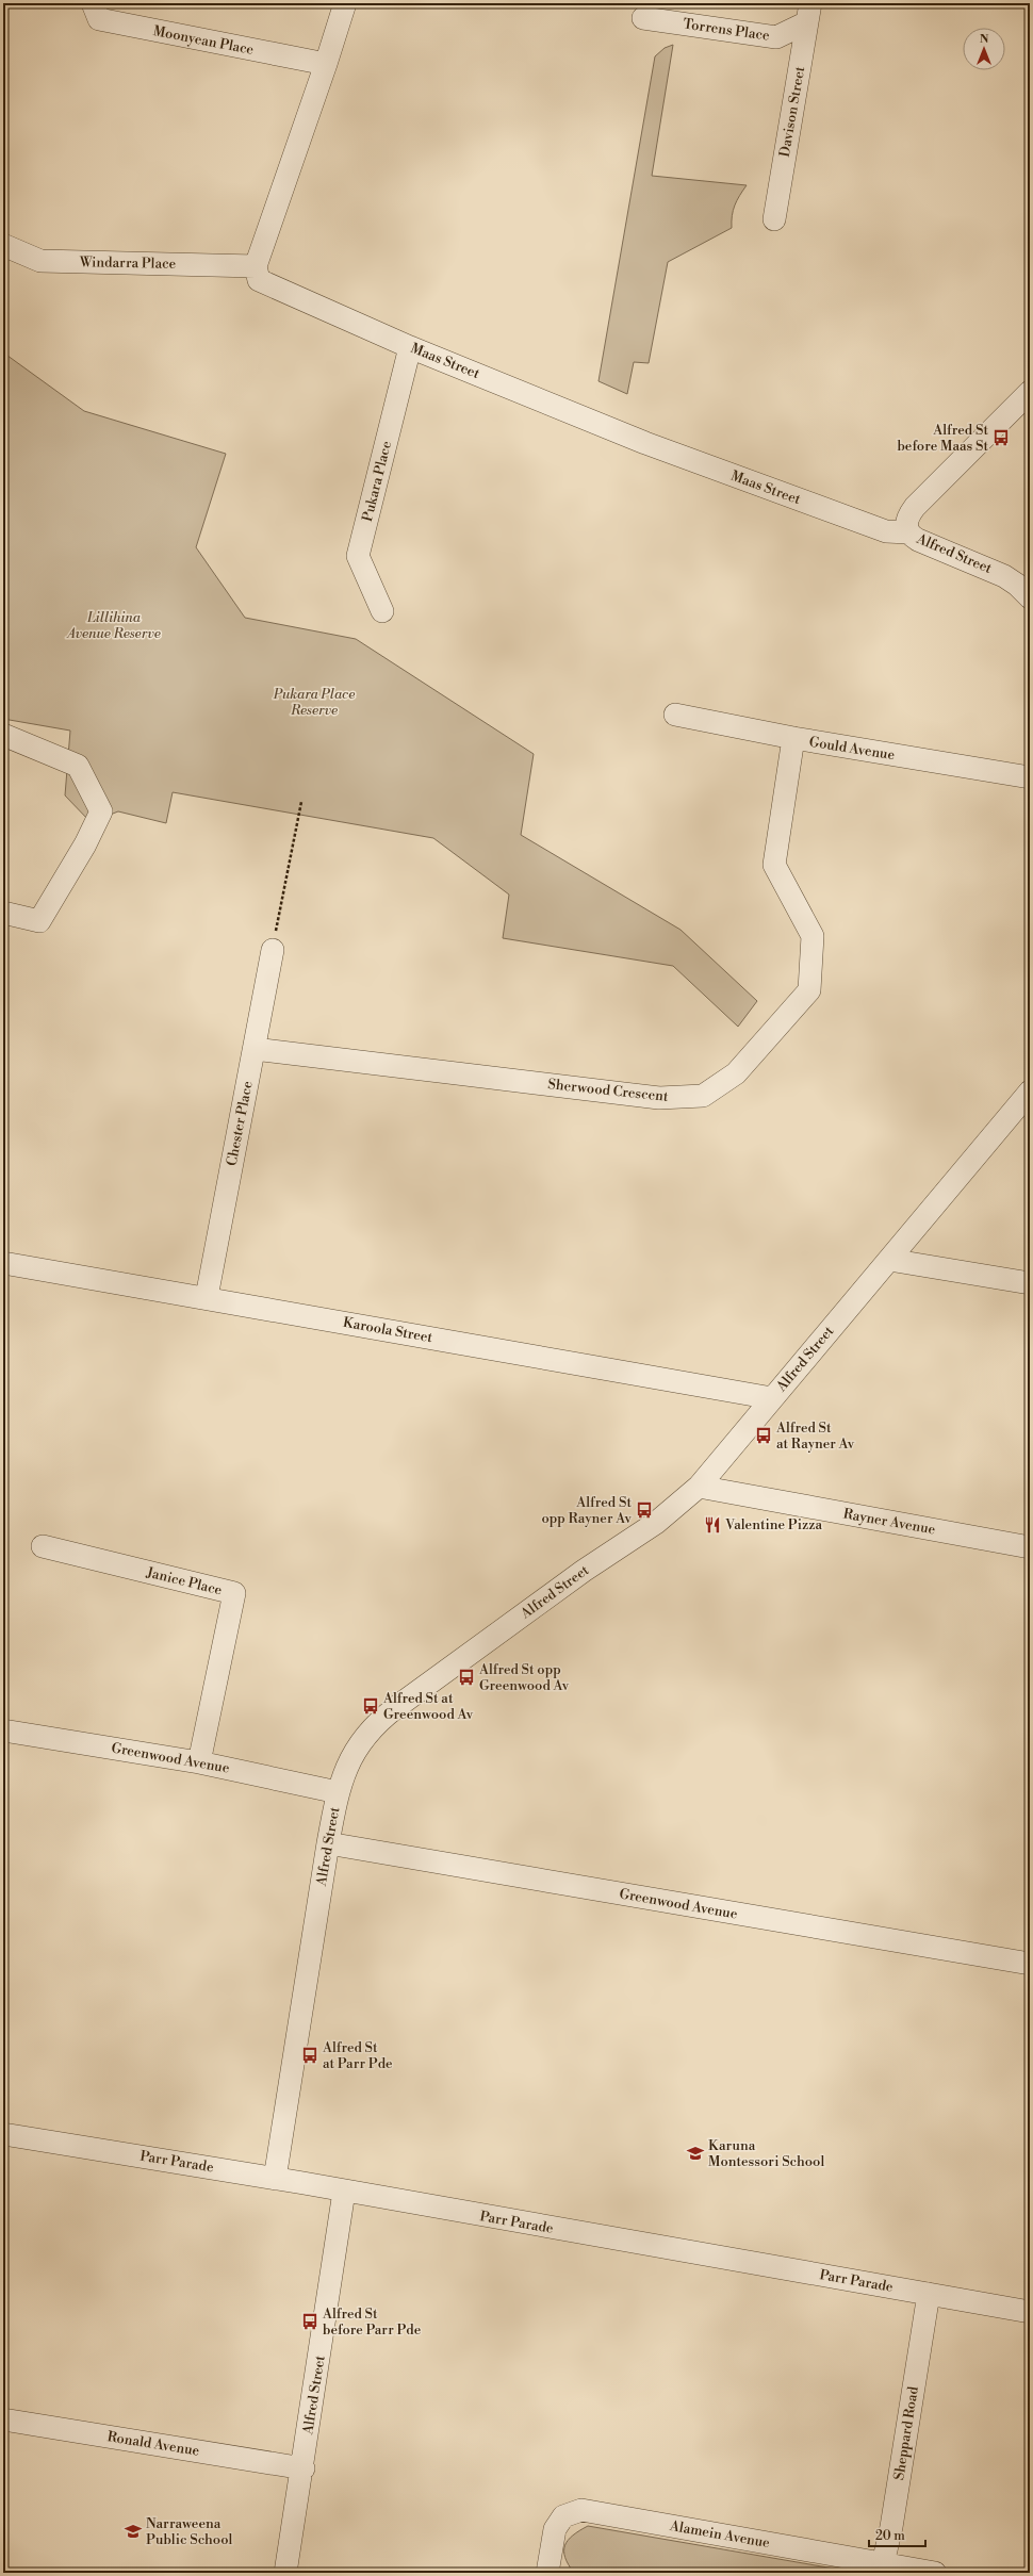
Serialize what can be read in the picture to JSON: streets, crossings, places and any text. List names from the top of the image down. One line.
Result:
{"streets":{"street":["Torrens Place","Moonyean Place","Davison Street","Windarra Place","Maas Street","Pukara Place","Alfred Street","Gould Avenue","Sherwood Crescent","Chester Place","Karoola Street","Rayner Avenue","Janice Place","Greenwood Avenue","Parr Parade","Sheppard Road","Ronald Avenue","Alamein Avenue"]},"crossings":[["Torrens Place","Davison Street"],["Windarra Place","Maas Street"],["Maas Street","Pukara Place"],["Maas Street","Alfred Street"],["Alfred Street","Karoola Street"],["Alfred Street","Rayner Avenue"],["Alfred Street","Greenwood Avenue"],["Alfred Street","Parr Parade"],["Alfred Street","Ronald Avenue"],["Gould Avenue","Sherwood Crescent"],["Sherwood Crescent","Chester Place"],["Chester Place","Karoola Street"],["Janice Place","Greenwood Avenue"],["Parr Parade","Sheppard Road"],["Sheppard Road","Alamein Avenue"]],"parks":["Lillihina Avenue Reserve","Pukara Place Reserve"],"places":{"bus stop":["Alfred St before Maas St","Alfred St at Rayner Av","Alfred St opp Rayner Av","Alfred St opp Greenwood Av","Alfred St at Greenwood Av","Alfred St at Parr Pde","Alfred St before Parr Pde"],"restaurant":["Valentine Pizza"],"school or university":["Karuna Montessori School","Narraweena Public School"]},"scale_bar":"20 m","north":"top"}
